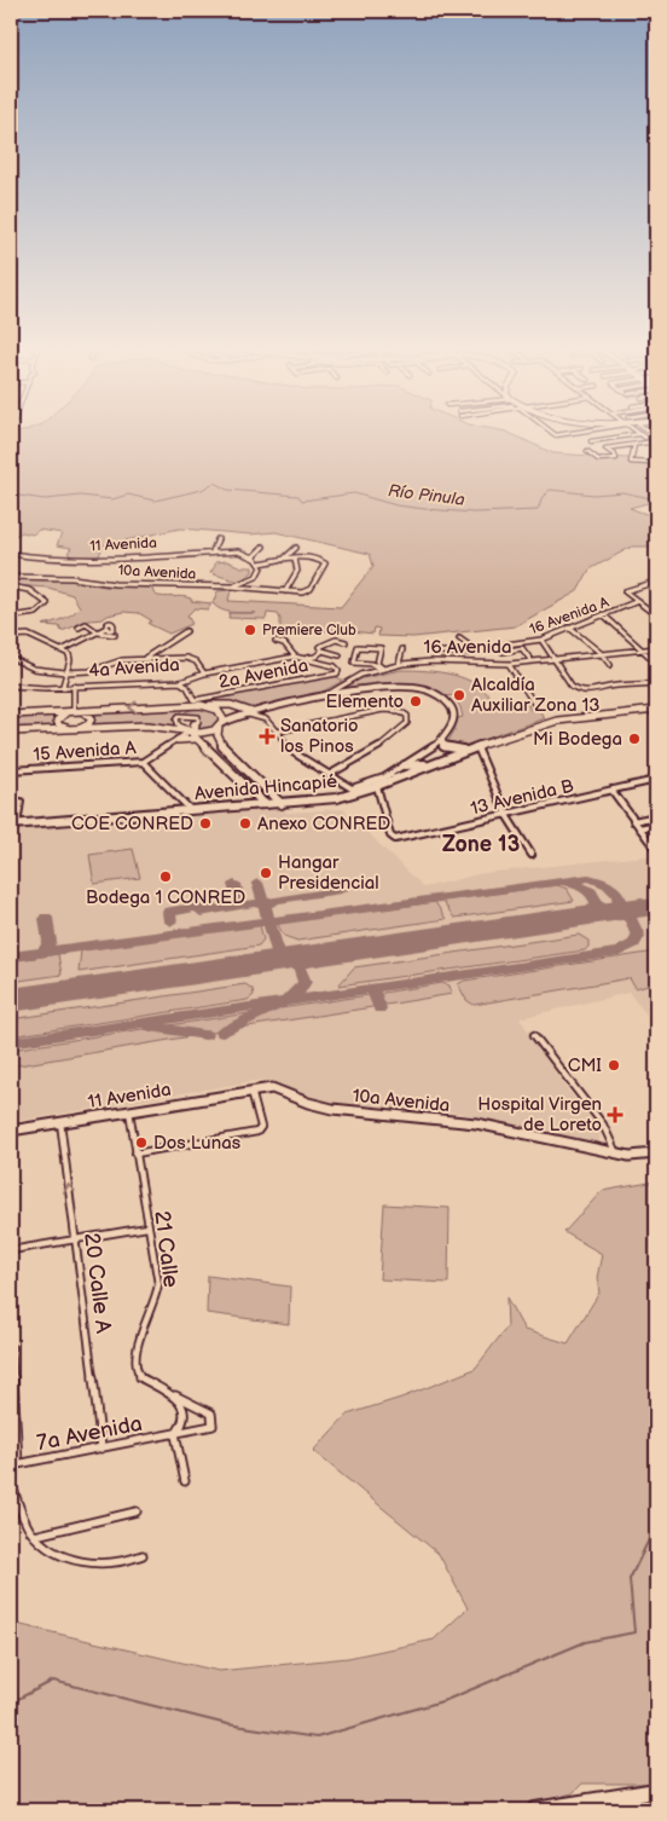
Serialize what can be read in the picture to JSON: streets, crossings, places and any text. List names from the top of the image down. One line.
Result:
{"streets":{"main road":["11 Avenida","10a Avenida","16 Avenida","Avenida Hincapié"],"street":["16 Avenida A","4a Avenida","2a Avenida","15 Avenida A","13 Avenida B","21 Calle","20 Calle A","7a Avenida"]},"crossings":[["11 Avenida","10a Avenida"],["11 Avenida","21 Calle"],["11 Avenida","20 Calle A"],["Avenida Hincapié","13 Avenida B"],["21 Calle","7a Avenida"],["20 Calle A","7a Avenida"]],"one_way":["20 Calle A"],"districts":["Zone 13"],"water":["Río Pinula"],"places":{"other":["Premiere Club","Alcaldía Auxiliar Zona 13","Elemento","Mi Bodega","COE CONRED","Anexo CONRED","Hangar Presidencial","Bodega 1 CONRED","CMI","Dos Lunas"],"health":["Sanatorio los Pinos","Hospital Virgen de Loreto"]}}
